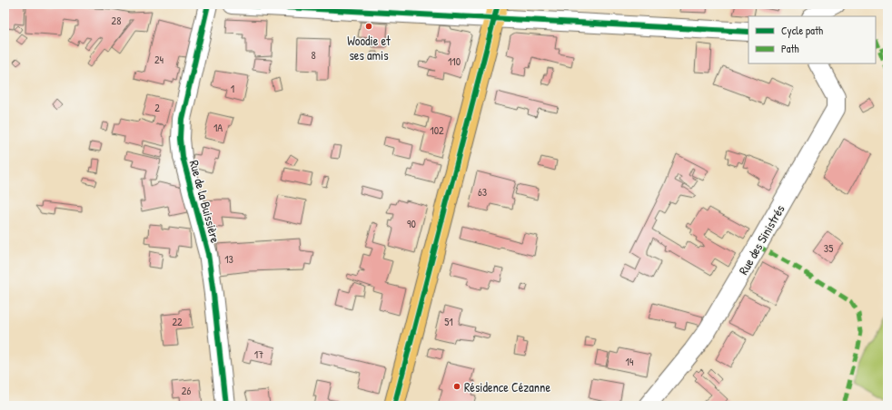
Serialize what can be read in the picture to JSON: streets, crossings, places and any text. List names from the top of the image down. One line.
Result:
{"streets":{"street":["Rue de la Buissière","Rue des Sinistrés"]},"places":["Woodie et ses amis","Résidence Cézanne"],"house_numbers":["28","8","24","110","1","2","1A","102","63","90","35","13","22","51","17","14","26"],"legend":["Cycle path","Path"]}
